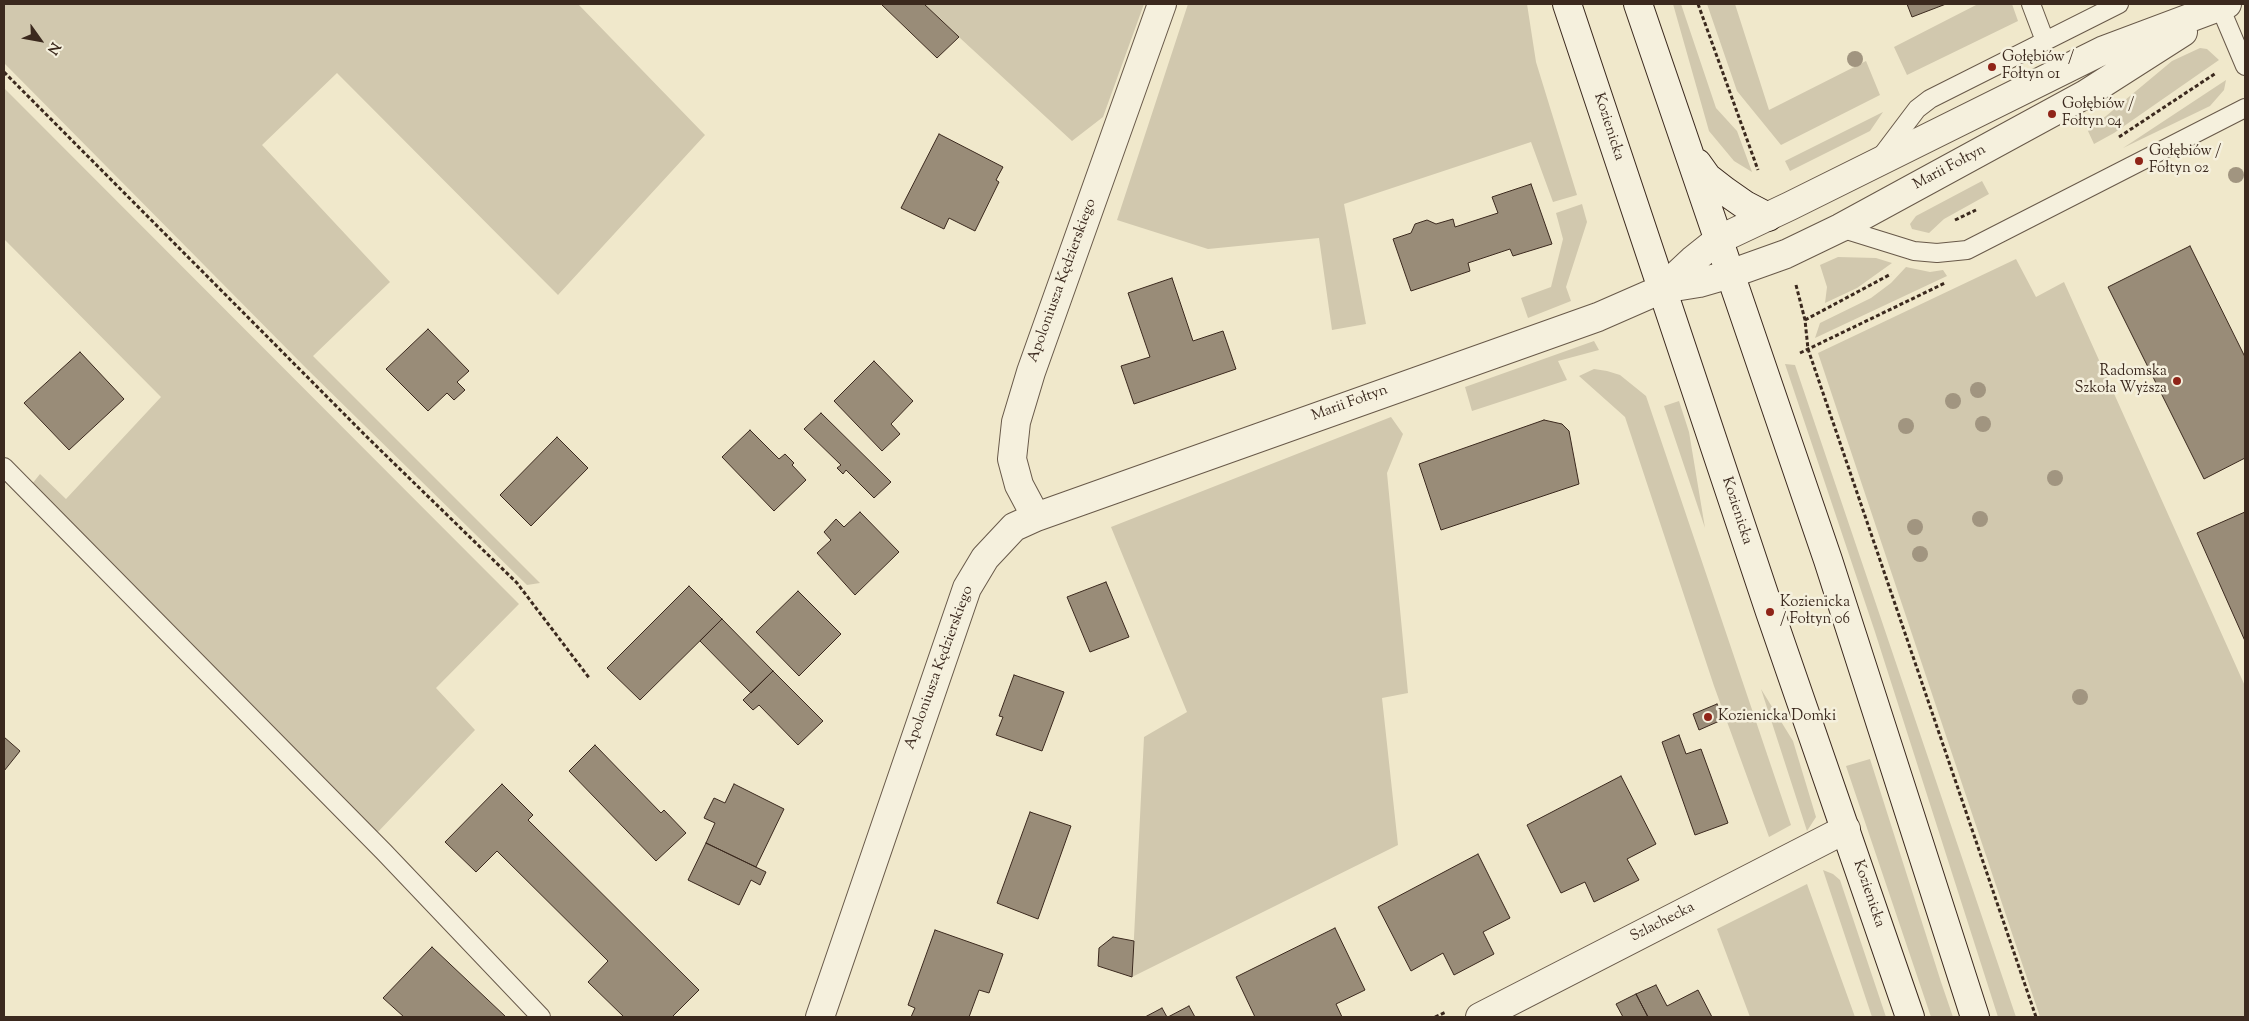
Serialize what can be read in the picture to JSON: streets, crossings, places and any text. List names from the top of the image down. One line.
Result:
{"streets":{"street":["Kozienicka","Marii Fołtyn","Apoloniusza Kędzierskiego","Szlachecka"]},"crossings":[["Kozienicka","Marii Fołtyn"],["Kozienicka","Szlachecka"],["Marii Fołtyn","Apoloniusza Kędzierskiego"]],"places":["Gołębiów / Fołtyn 01","Gołębiów / Fołtyn 04","Gołębiów / Fołtyn 02","Radomska Szkoła Wyższa","Kozienicka / Fołtyn 06","Kozienicka Domki"],"north":"bottom right"}
